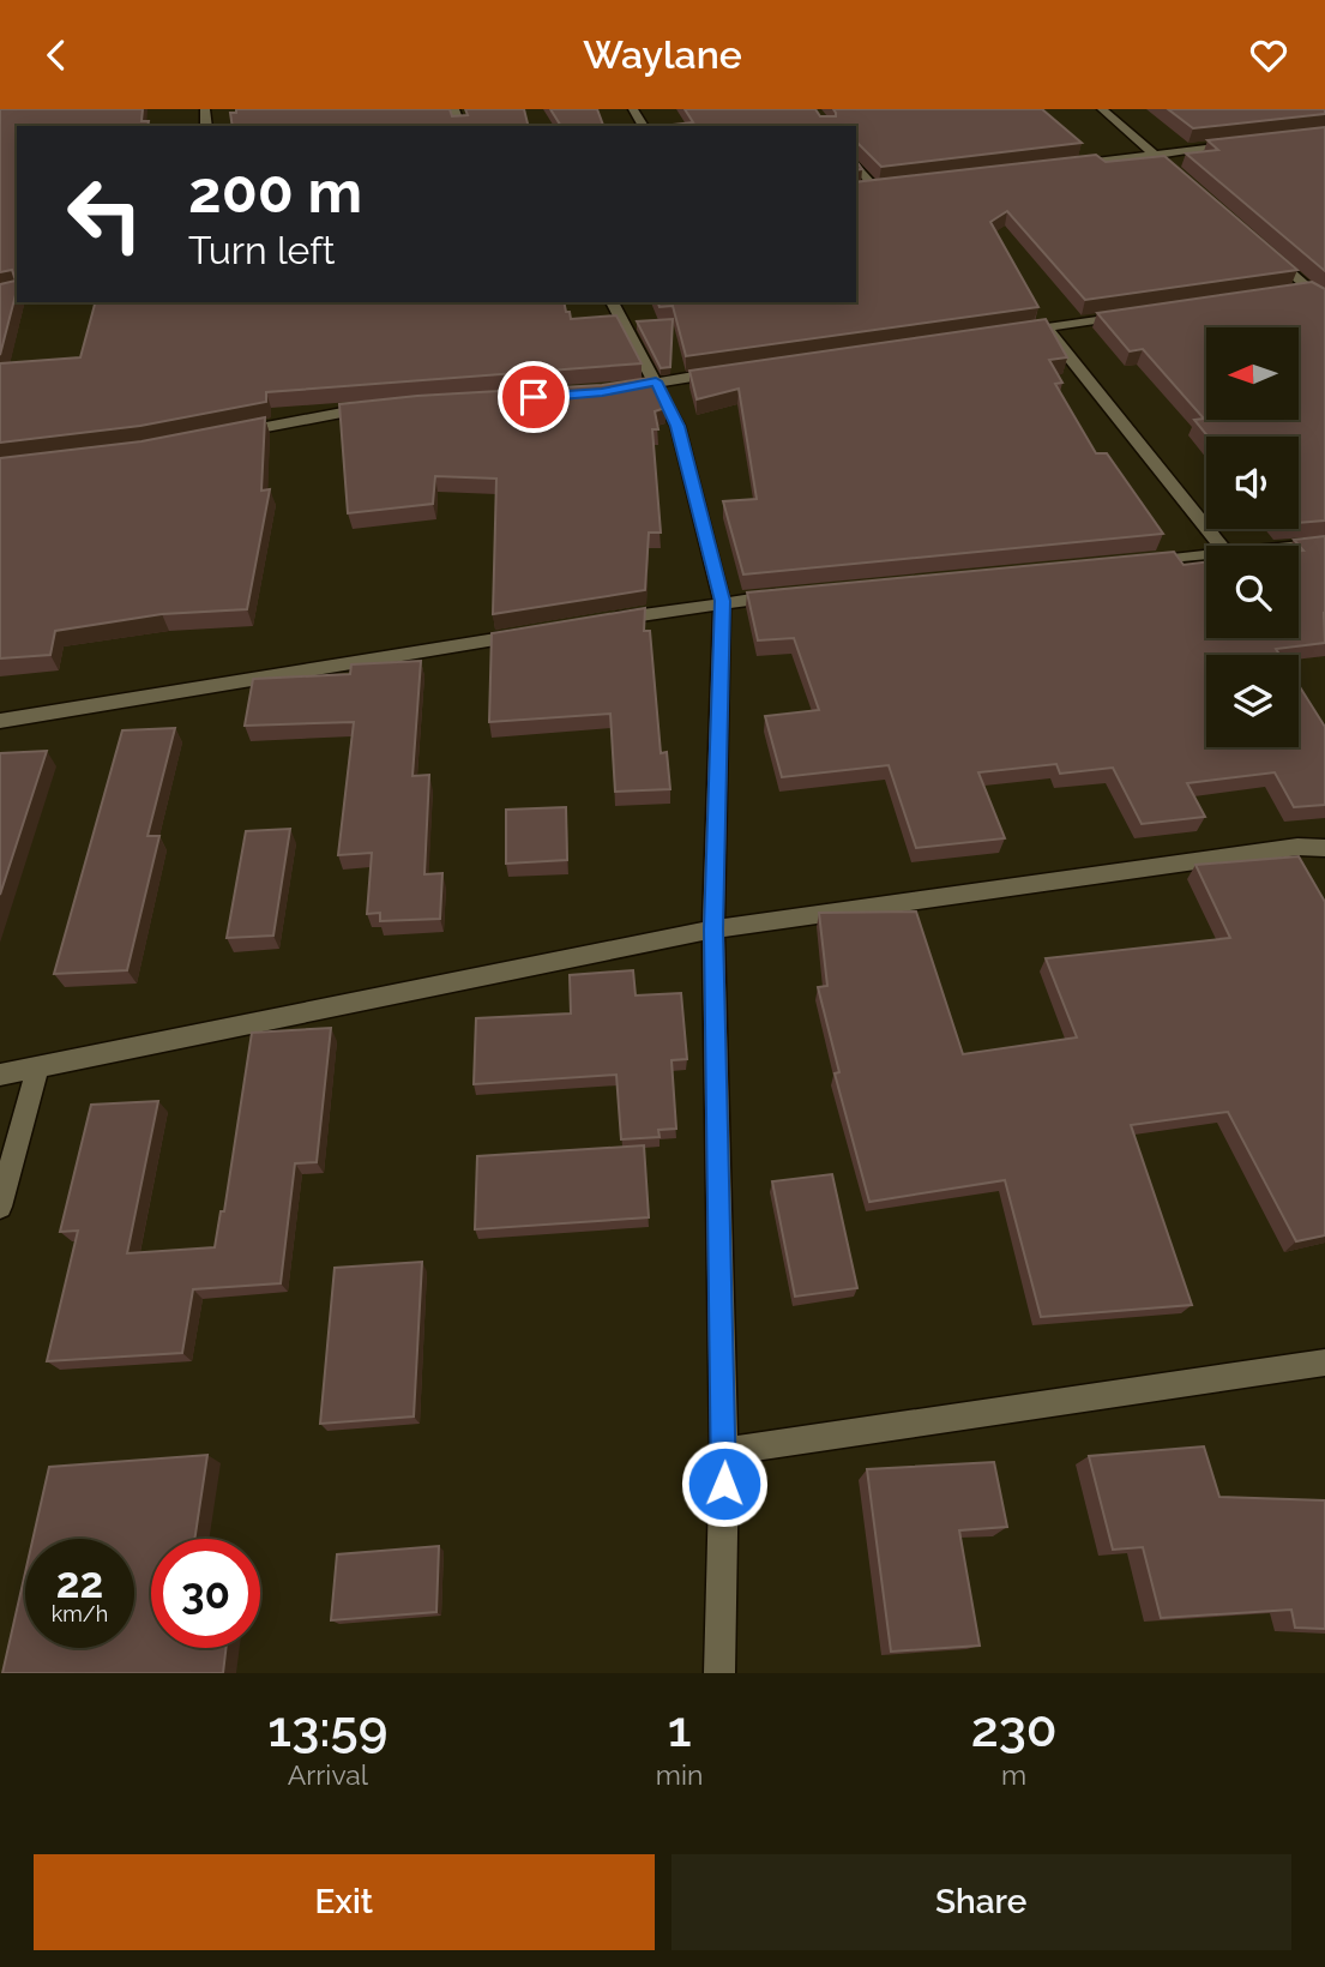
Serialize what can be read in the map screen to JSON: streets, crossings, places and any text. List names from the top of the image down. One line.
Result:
{"north":"left","page":{"header":"Waylane","turn":["200 m","Turn left"],"speed":"22 km/h","limit":"30","eta":["13:59","Arrival","1","min","230","m"],"buttons":["Exit","Share"]}}
